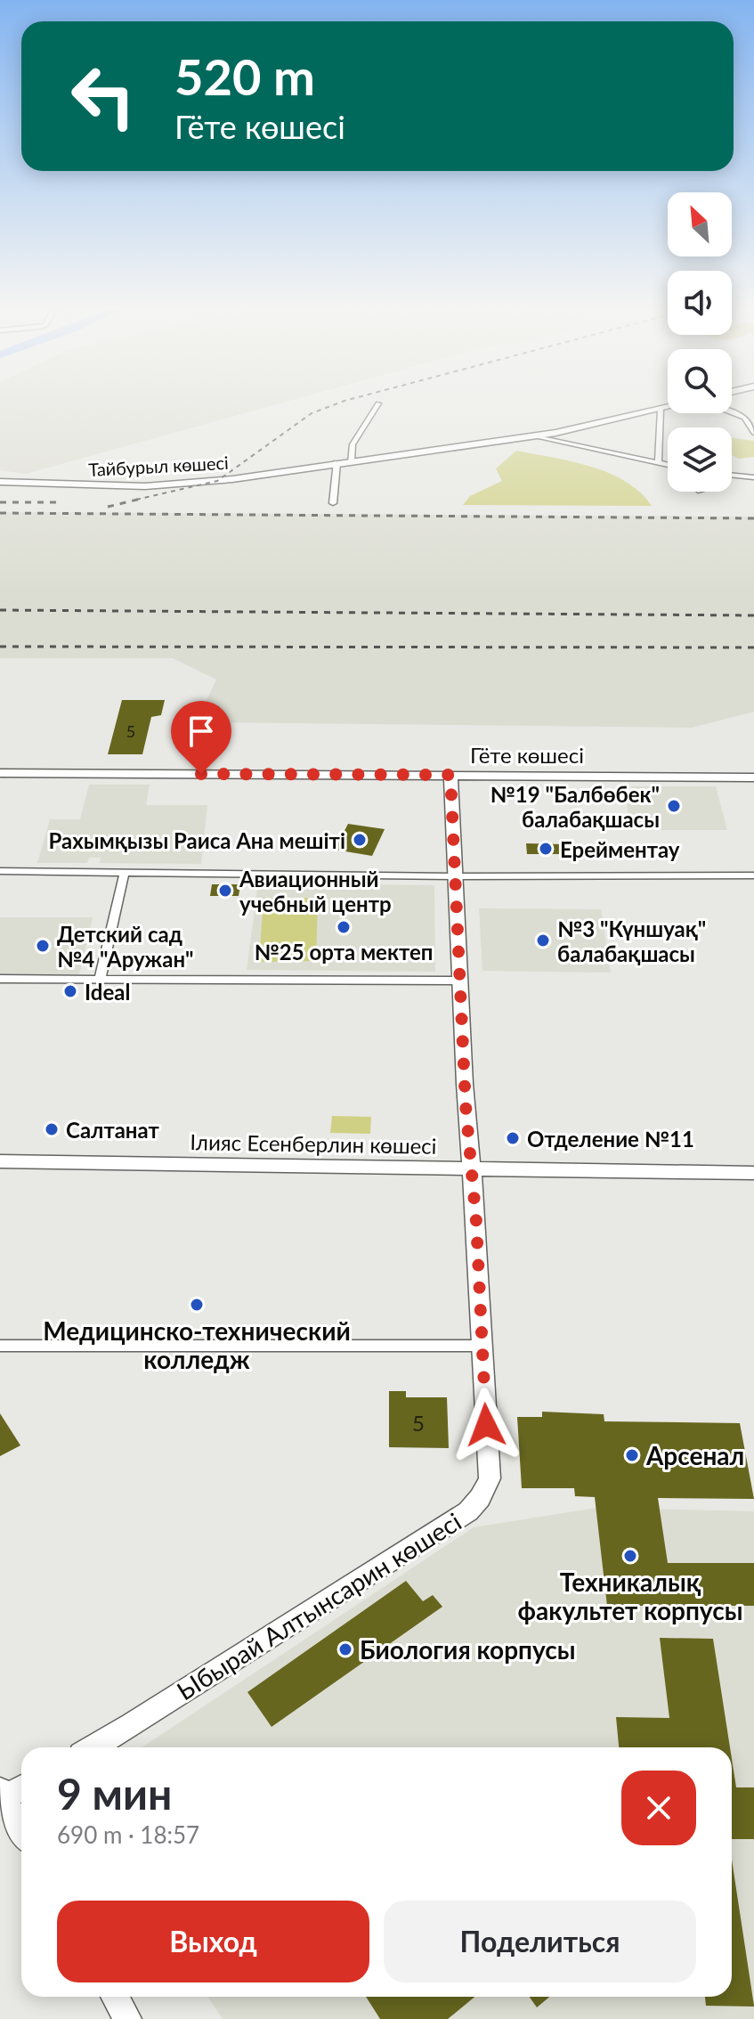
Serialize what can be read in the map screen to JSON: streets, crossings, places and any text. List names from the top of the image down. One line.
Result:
{"streets":{"main road":["Тайбурыл көшесі","Гёте көшесі","Ілияс Есенберлин көшесі","Ыбырай Алтынсарин көшесі"]},"crossings":[["Гёте көшесі","Ыбырай Алтынсарин көшесі"],["Ілияс Есенберлин көшесі","Ыбырай Алтынсарин көшесі"]],"places":["№19 \"Балбөбек\" балабақшасы","Рахымқызы Раиса Ана мешіті","Ерейментау","Авиационный учебный центр","№25 орта мектеп","№3 \"Күншуақ\" балабақшасы","Детский сад №4 \"Аружан\"","Ideal","Салтанат","Отделение №11","Медицинско-технический колледж","Арсенал","Техникалық факультет корпусы","Биология корпусы"],"house_numbers":["5","5"],"north":"top left","page":{"turn":["520 m","Гёте көшесі"],"heading":["9 мин","690 m · 18:57"],"buttons":["Выход","Поделиться"]}}
